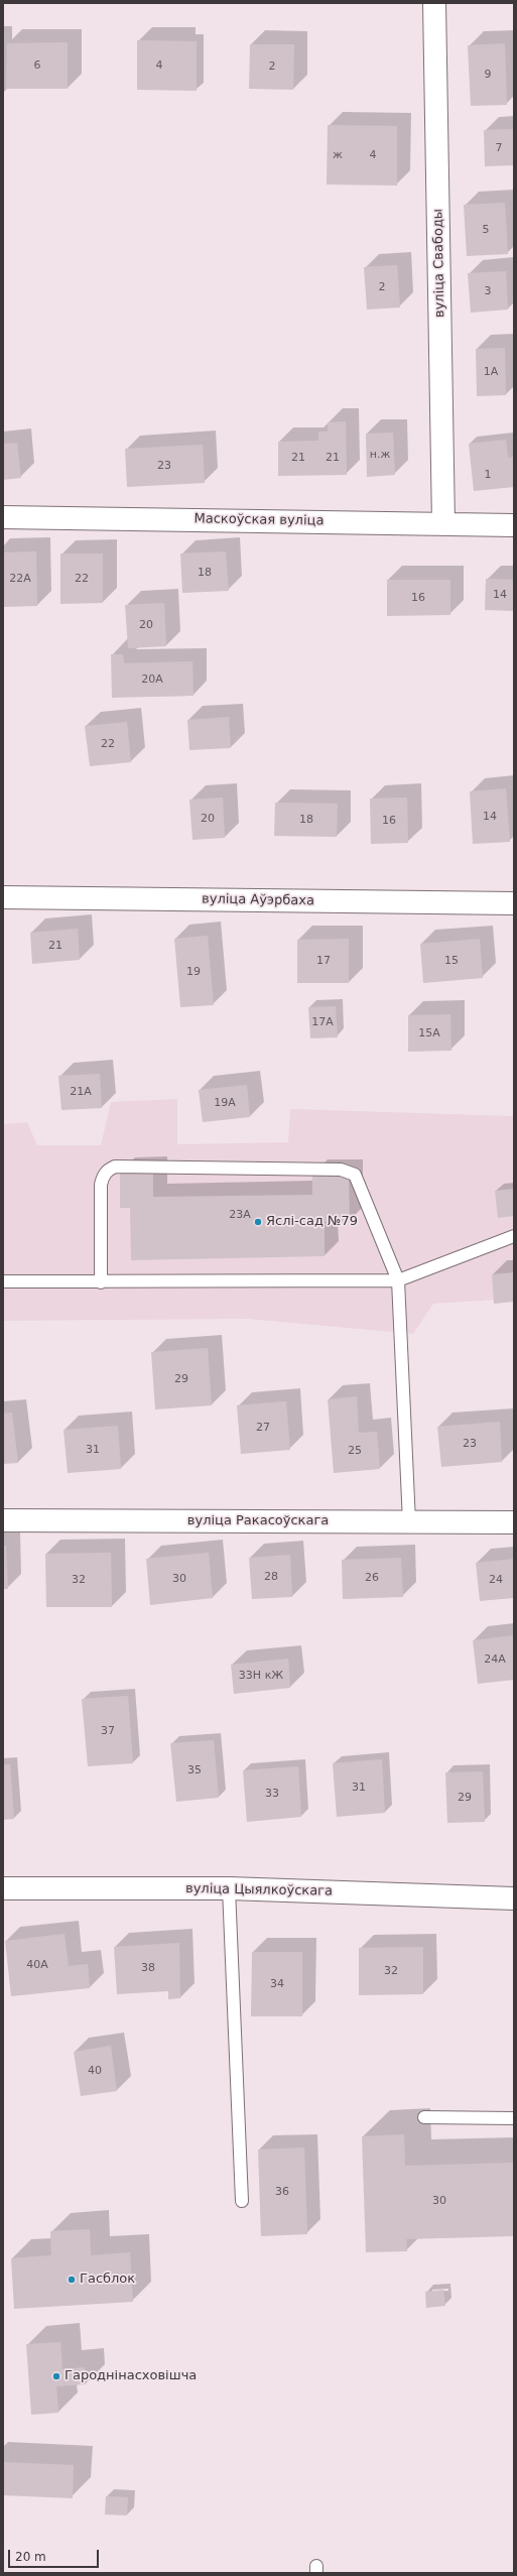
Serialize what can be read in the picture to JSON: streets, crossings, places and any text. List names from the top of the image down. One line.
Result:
{"streets":{"street":["вуліца Свабоды","Маскоўская вуліца","вуліца Аўэрбаха","вуліца Ракасоўскага","вуліца Цыялкоўскага"]},"crossings":[["вуліца Свабоды","Маскоўская вуліца"]],"places":["Яслі-сад №79","Гасблок","Гароднінасховішча"],"house_numbers":["6","4","2","9","7","ж","4","5","2","3","1А","н.ж","21","21","23","1","18","22А","22","14","16","20","20А","22","14","20","18","16","21","17","15","19","17А","15А","21А","19А","23А","29","27","23","31","25","28","26","30","32","24","24А","33Н кЖ","37","35","31","33","29","40А","38","32","34","40","36","30"],"scale_bar":"20 m"}
